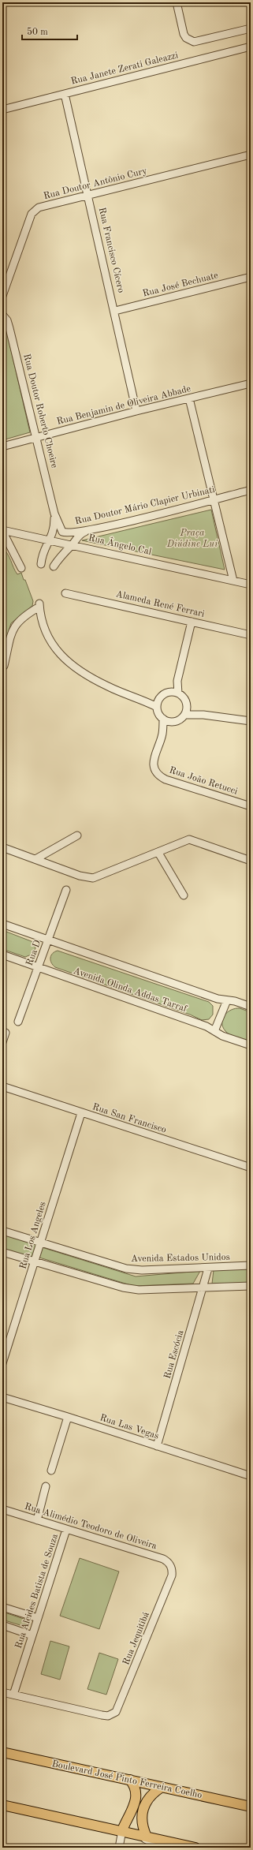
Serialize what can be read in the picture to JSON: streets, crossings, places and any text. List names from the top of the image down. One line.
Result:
{"streets":{"main road":["Boulevard José Pinto Ferreira Coelho"],"street":["Rua Janete Zerati Galeazzi","Rua Doutor Antônio Cury","Rua Francisco Cícero","Rua José Bechuate","Rua Benjamin de Oliveira Abbade","Rua Doutor Roberto Choeire","Rua Doutor Mário Clapier Urbinati","Rua Ângelo Cal","Alameda René Ferrari","Rua João Retucci","Rua D","Avenida Olinda Addas Tarraf","Rua San Francisco","Rua Los Angeles","Avenida Estados Unidos","Rua Escócia","Rua Las Vegas","Rua Alimédio Teodoro de Oliveira","Rua Alcides Batista de Souza","Rua Jequitibá"]},"crossings":[["Rua Janete Zerati Galeazzi","Rua Francisco Cícero"],["Rua Doutor Antônio Cury","Rua Francisco Cícero"],["Rua Francisco Cícero","Rua José Bechuate"],["Rua Francisco Cícero","Rua Benjamin de Oliveira Abbade"],["Rua Benjamin de Oliveira Abbade","Rua Doutor Roberto Choeire"],["Rua Doutor Roberto Choeire","Rua Doutor Mário Clapier Urbinati"],["Rua D","Avenida Olinda Addas Tarraf"],["Rua San Francisco","Rua Los Angeles"],["Rua Los Angeles","Avenida Estados Unidos"],["Avenida Estados Unidos","Rua Escócia"],["Rua Escócia","Rua Las Vegas"],["Rua Alimédio Teodoro de Oliveira","Rua Alcides Batista de Souza"],["Rua Alimédio Teodoro de Oliveira","Rua Jequitibá"],["Rua Alcides Batista de Souza","Rua Jequitibá"]],"parks":["Praça Diúdine Lui"],"scale_bar":"50 m"}
